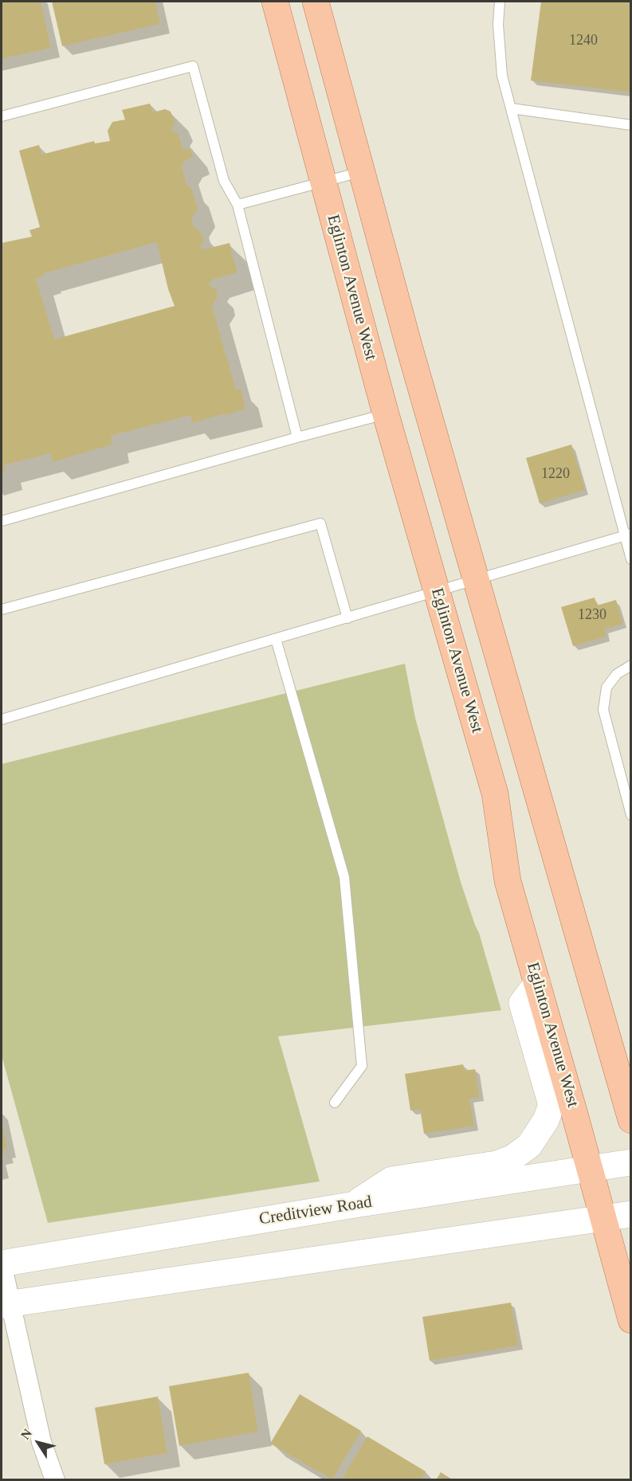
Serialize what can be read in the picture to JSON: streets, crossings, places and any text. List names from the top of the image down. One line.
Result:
{"streets":{"main road":["Eglinton Avenue West","Creditview Road"]},"crossings":[["Eglinton Avenue West","Creditview Road"]],"house_numbers":["1240","1220","1230"],"north":"top left"}
